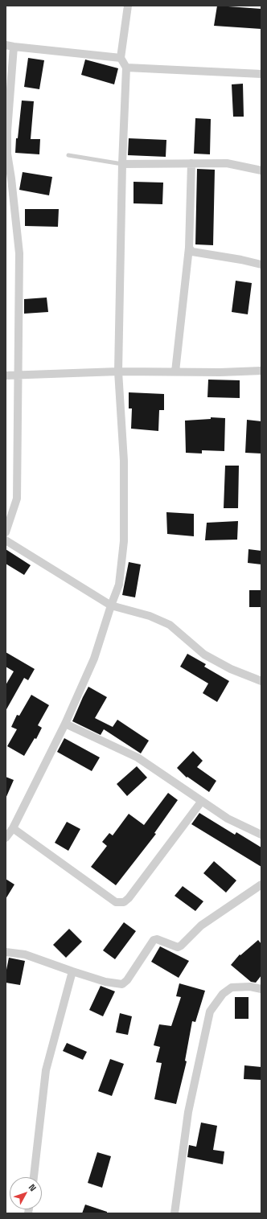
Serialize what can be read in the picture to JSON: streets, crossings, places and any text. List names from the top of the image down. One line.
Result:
{"north":"top right"}
